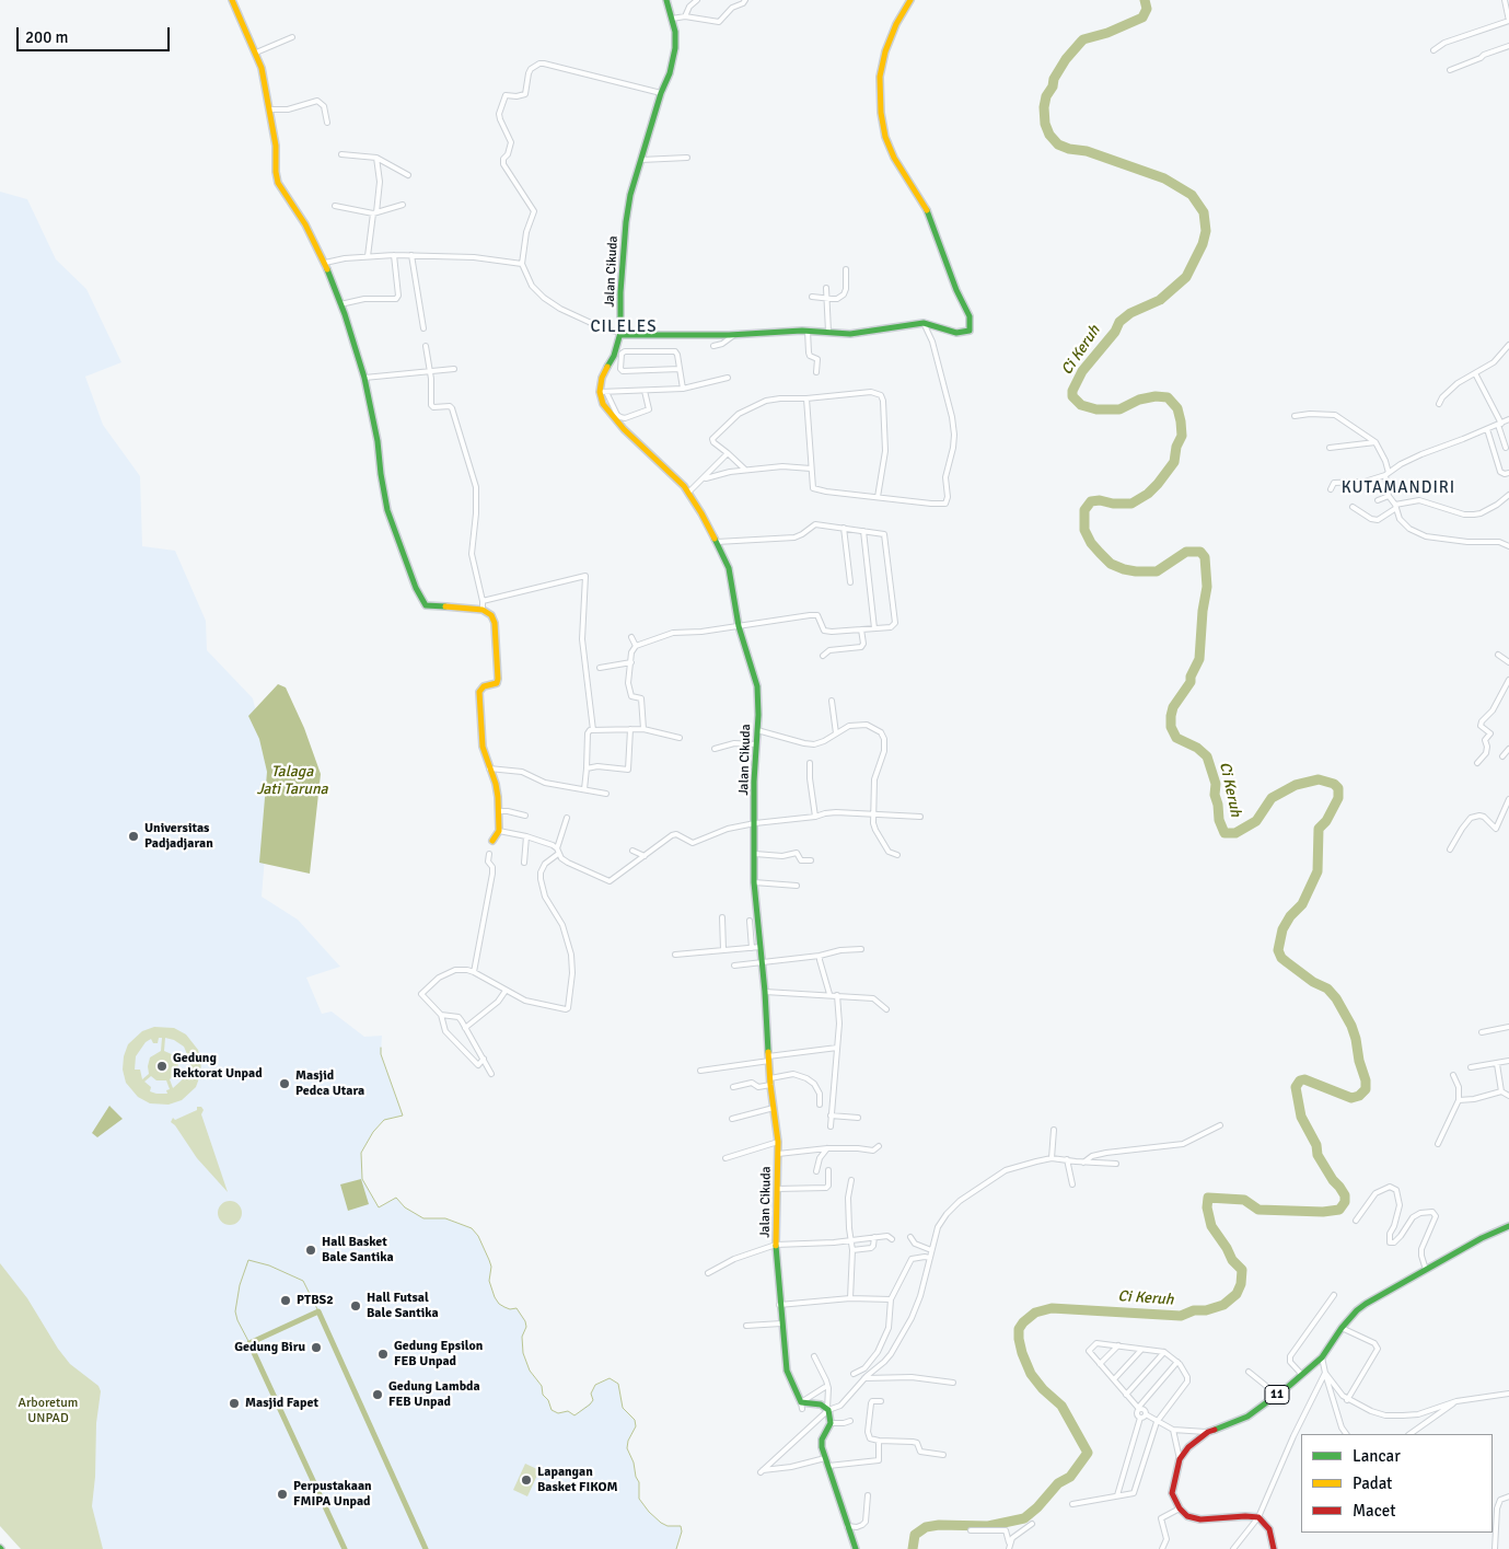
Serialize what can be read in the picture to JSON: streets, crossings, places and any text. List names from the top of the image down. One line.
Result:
{"streets":{"main road":["Jalan Cikuda","11"]},"districts":["CILELES","KUTAMANDIRI"],"water":["Ci Keruh","Talaga Jati Taruna"],"parks":["Arboretum UNPAD"],"places":["Universitas Padjadjaran","Gedung Rektorat Unpad","Masjid Pedca Utara","Hall Basket Bale Santika","PTBS2","Hall Futsal Bale Santika","Gedung Biru","Gedung Epsilon FEB Unpad","Gedung Lambda FEB Unpad","Masjid Fapet","Lapangan Basket FIKOM","Perpustakaan FMIPA Unpad"],"legend":["Lancar","Padat","Macet"],"scale_bar":"200 m"}
